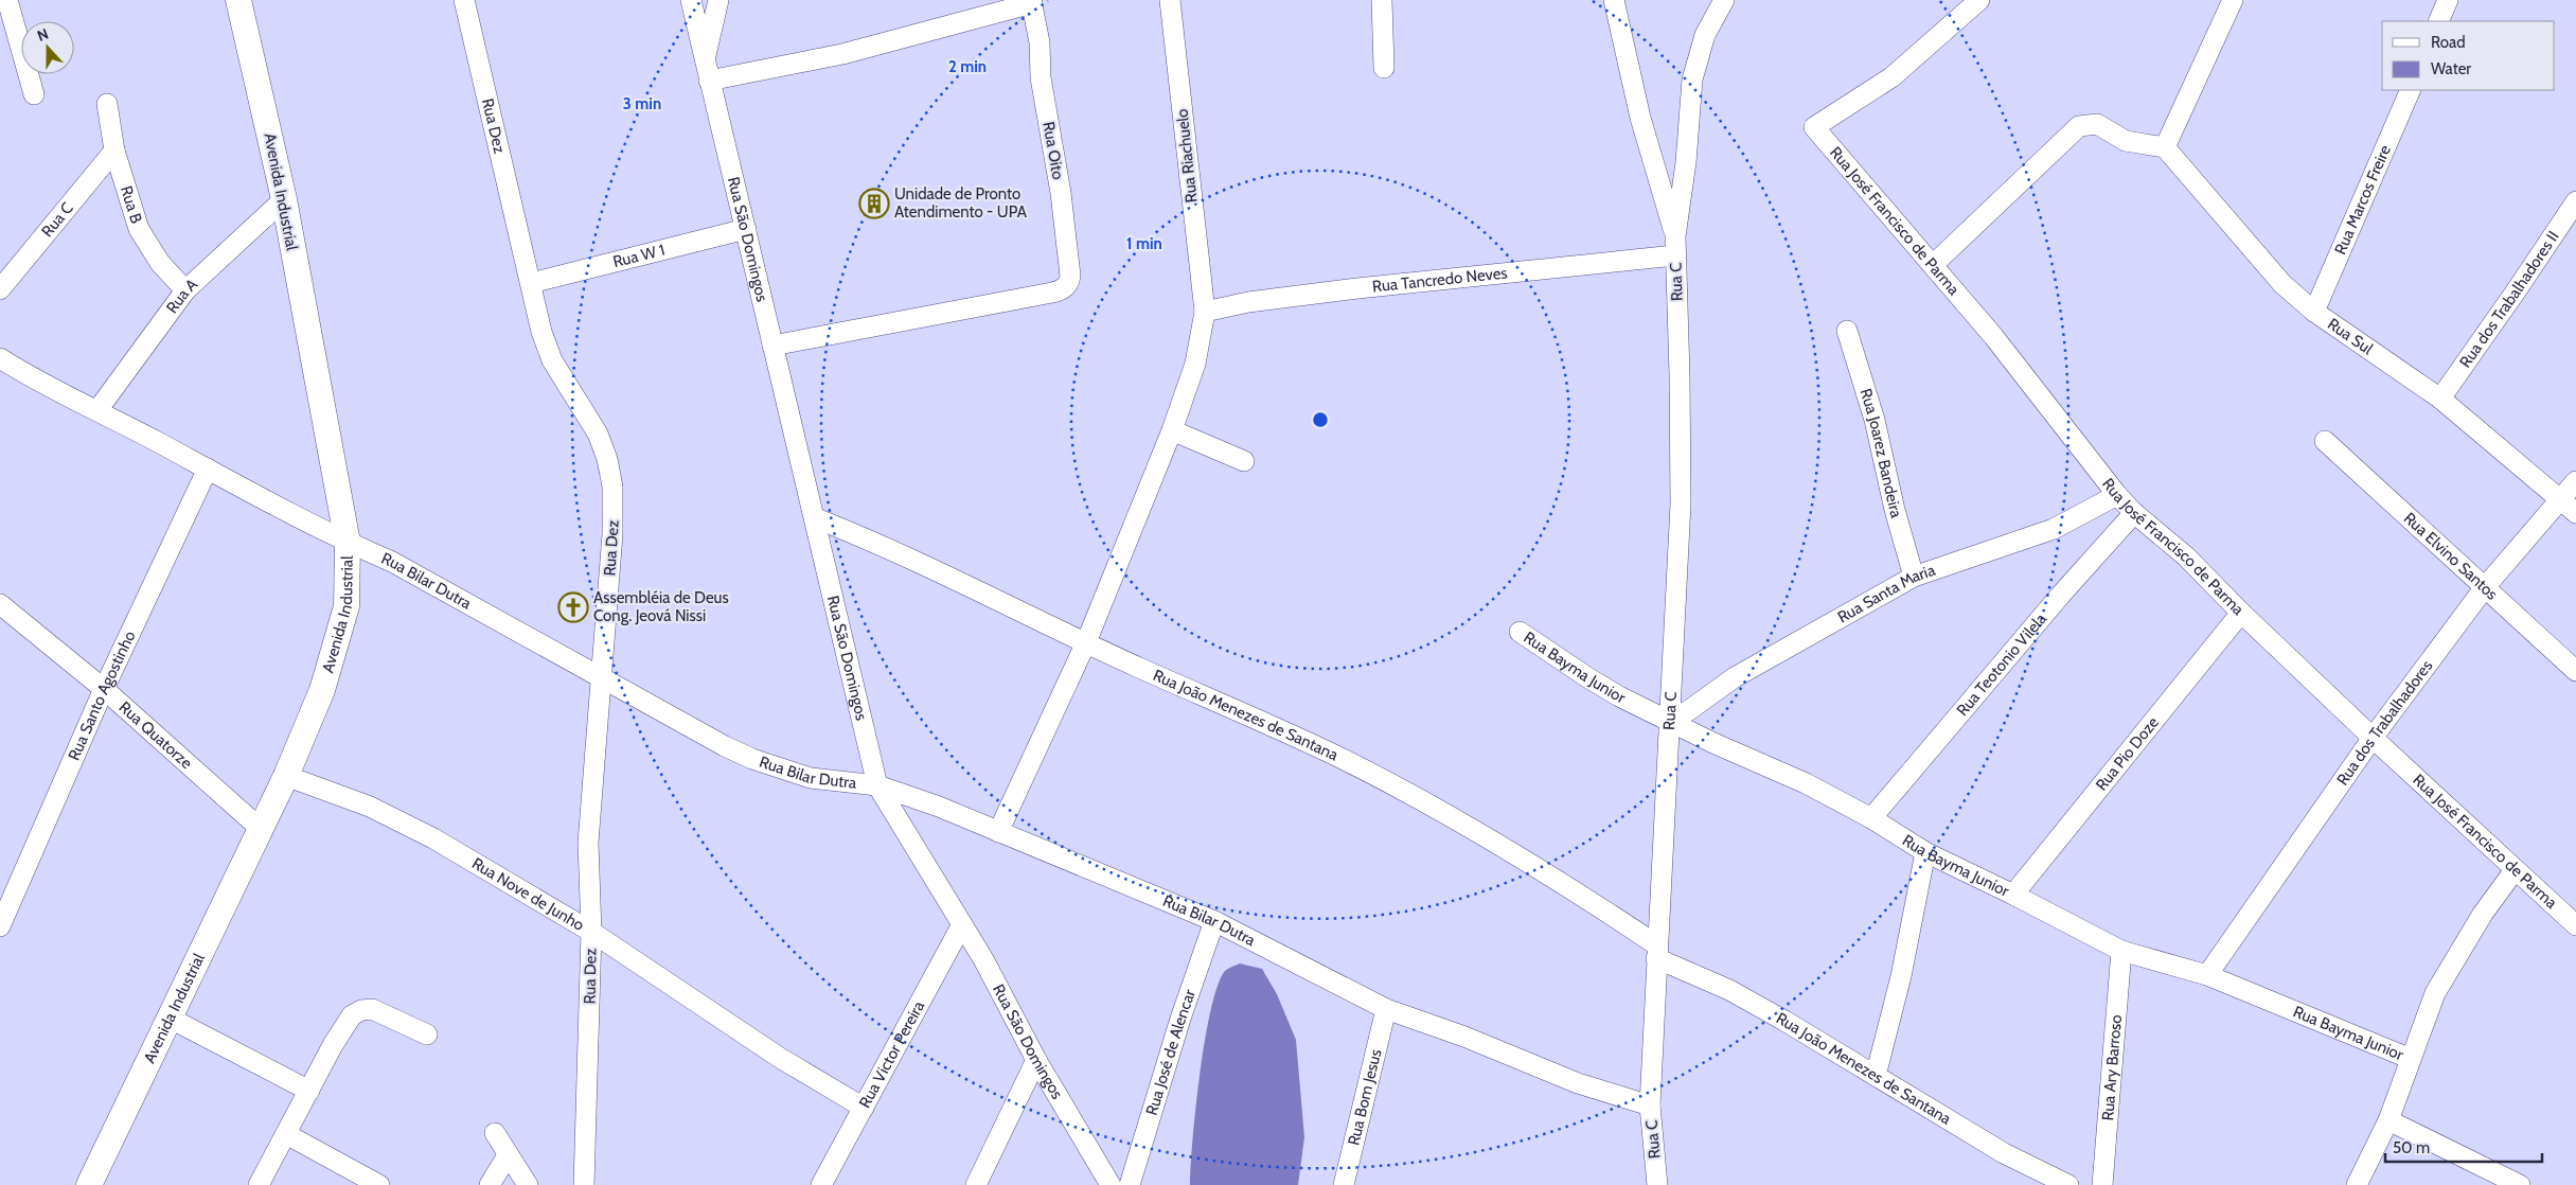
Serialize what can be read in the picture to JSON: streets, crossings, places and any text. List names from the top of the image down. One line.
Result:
{"streets":{"street":["Rua Dez","Rua Oito","Rua Riachuelo","Avenida Industrial","Rua Marcos Freire","Rua B","Rua C","Rua José Francisco de Parma","Rua São Domingos","Rua W 1","Rua Tancredo Neves","Rua A","Rua dos Trabalhadores II","Rua Sul","Rua Joarez Bandeira","Rua Elvino Santos","Rua Bilar Dutra","Rua Santa Maria","Rua Teotonio Vilela","Rua Bayma Junior","Rua Santo Agostinho","Rua João Menezes de Santana","Rua dos Trabalhadores","Rua Quatorze","Rua Pio Doze","Rua Nove de Junho","Rua José de Alencar","Rua Victor Pereira","Rua Ary Barroso","Rua Bom Jesus"]},"crossings":[["Rua Dez","Rua W 1"],["Rua Dez","Rua Bilar Dutra"],["Rua Dez","Rua Nove de Junho"],["Rua Oito","Rua São Domingos"],["Rua Riachuelo","Rua Tancredo Neves"],["Rua Riachuelo","Rua Bilar Dutra"],["Rua Riachuelo","Rua João Menezes de Santana"],["Avenida Industrial","Rua A"],["Avenida Industrial","Rua Bilar Dutra"],["Avenida Industrial","Rua Quatorze"],["Avenida Industrial","Rua Nove de Junho"],["Rua Marcos Freire","Rua Sul"],["Rua B","Rua C"],["Rua B","Rua A"],["Rua C","Rua Tancredo Neves"],["Rua C","Rua Bilar Dutra"],["Rua C","Rua Santa Maria"],["Rua C","Rua Bayma Junior"],["Rua C","Rua João Menezes de Santana"],["Rua José Francisco de Parma","Rua Santa Maria"],["Rua José Francisco de Parma","Rua Teotonio Vilela"],["Rua José Francisco de Parma","Rua Bayma Junior"],["Rua José Francisco de Parma","Rua dos Trabalhadores"],["Rua José Francisco de Parma","Rua Pio Doze"],["Rua São Domingos","Rua W 1"],["Rua São Domingos","Rua Bilar Dutra"],["Rua São Domingos","Rua João Menezes de Santana"],["Rua São Domingos","Rua Victor Pereira"],["Rua A","Rua Bilar Dutra"],["Rua dos Trabalhadores II","Rua Sul"],["Rua Sul","Rua dos Trabalhadores"],["Rua Joarez Bandeira","Rua Santa Maria"],["Rua Elvino Santos","Rua dos Trabalhadores"],["Rua Bilar Dutra","Rua Santo Agostinho"],["Rua Bilar Dutra","Rua José de Alencar"],["Rua Bilar Dutra","Rua Bom Jesus"],["Rua Santa Maria","Rua Bayma Junior"],["Rua Teotonio Vilela","Rua Bayma Junior"],["Rua Bayma Junior","Rua dos Trabalhadores"],["Rua Bayma Junior","Rua Pio Doze"],["Rua Bayma Junior","Rua Ary Barroso"],["Rua Santo Agostinho","Rua Quatorze"],["Rua Nove de Junho","Rua Victor Pereira"]],"places":{"building":["Unidade de Pronto Atendimento - UPA"],"church":["Assembléia de Deus Cong. Jeová Nissi"]},"legend":["Road","Water"],"scale_bar":"50 m","north":"top","rings":["2 min","3 min","1 min"]}
